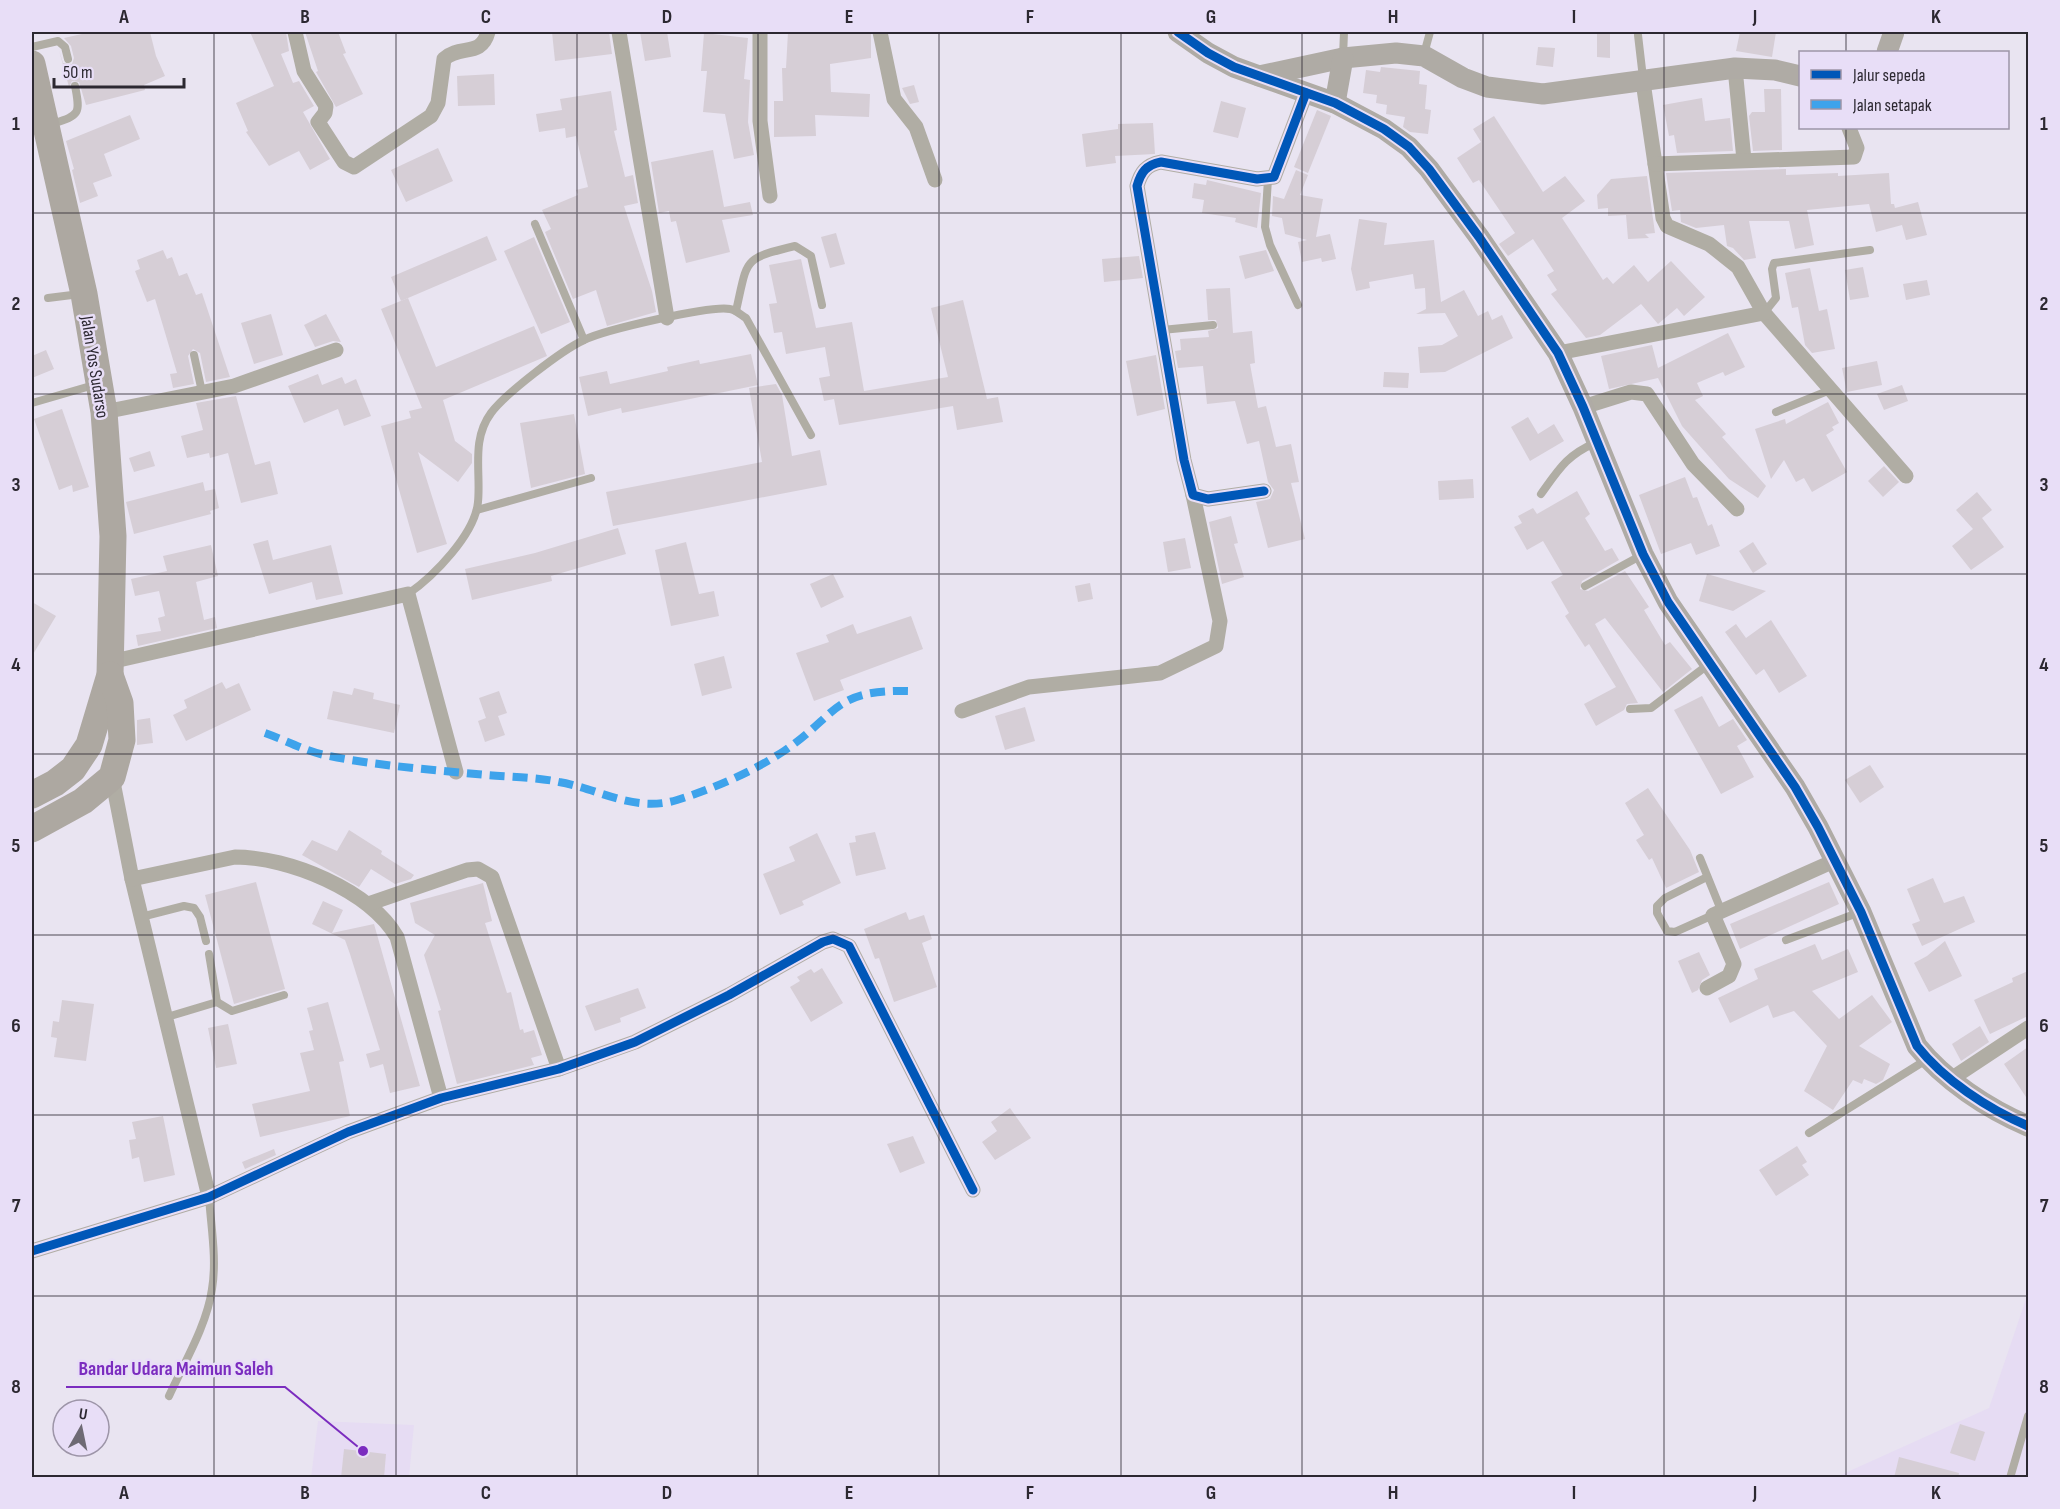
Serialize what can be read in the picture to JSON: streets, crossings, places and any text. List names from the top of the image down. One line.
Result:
{"streets":{"highway":["Jalan Yos Sudarso"]},"places":["Bandar Udara Maimun Saleh"],"legend":["Jalur sepeda","Jalan setapak"],"scale_bar":"50 m","north":"top","grid":{"columns":["A","B","C","D","E","F","G","H","I","J","K"],"rows":["1","2","3","4","5","6","7","8"]}}
